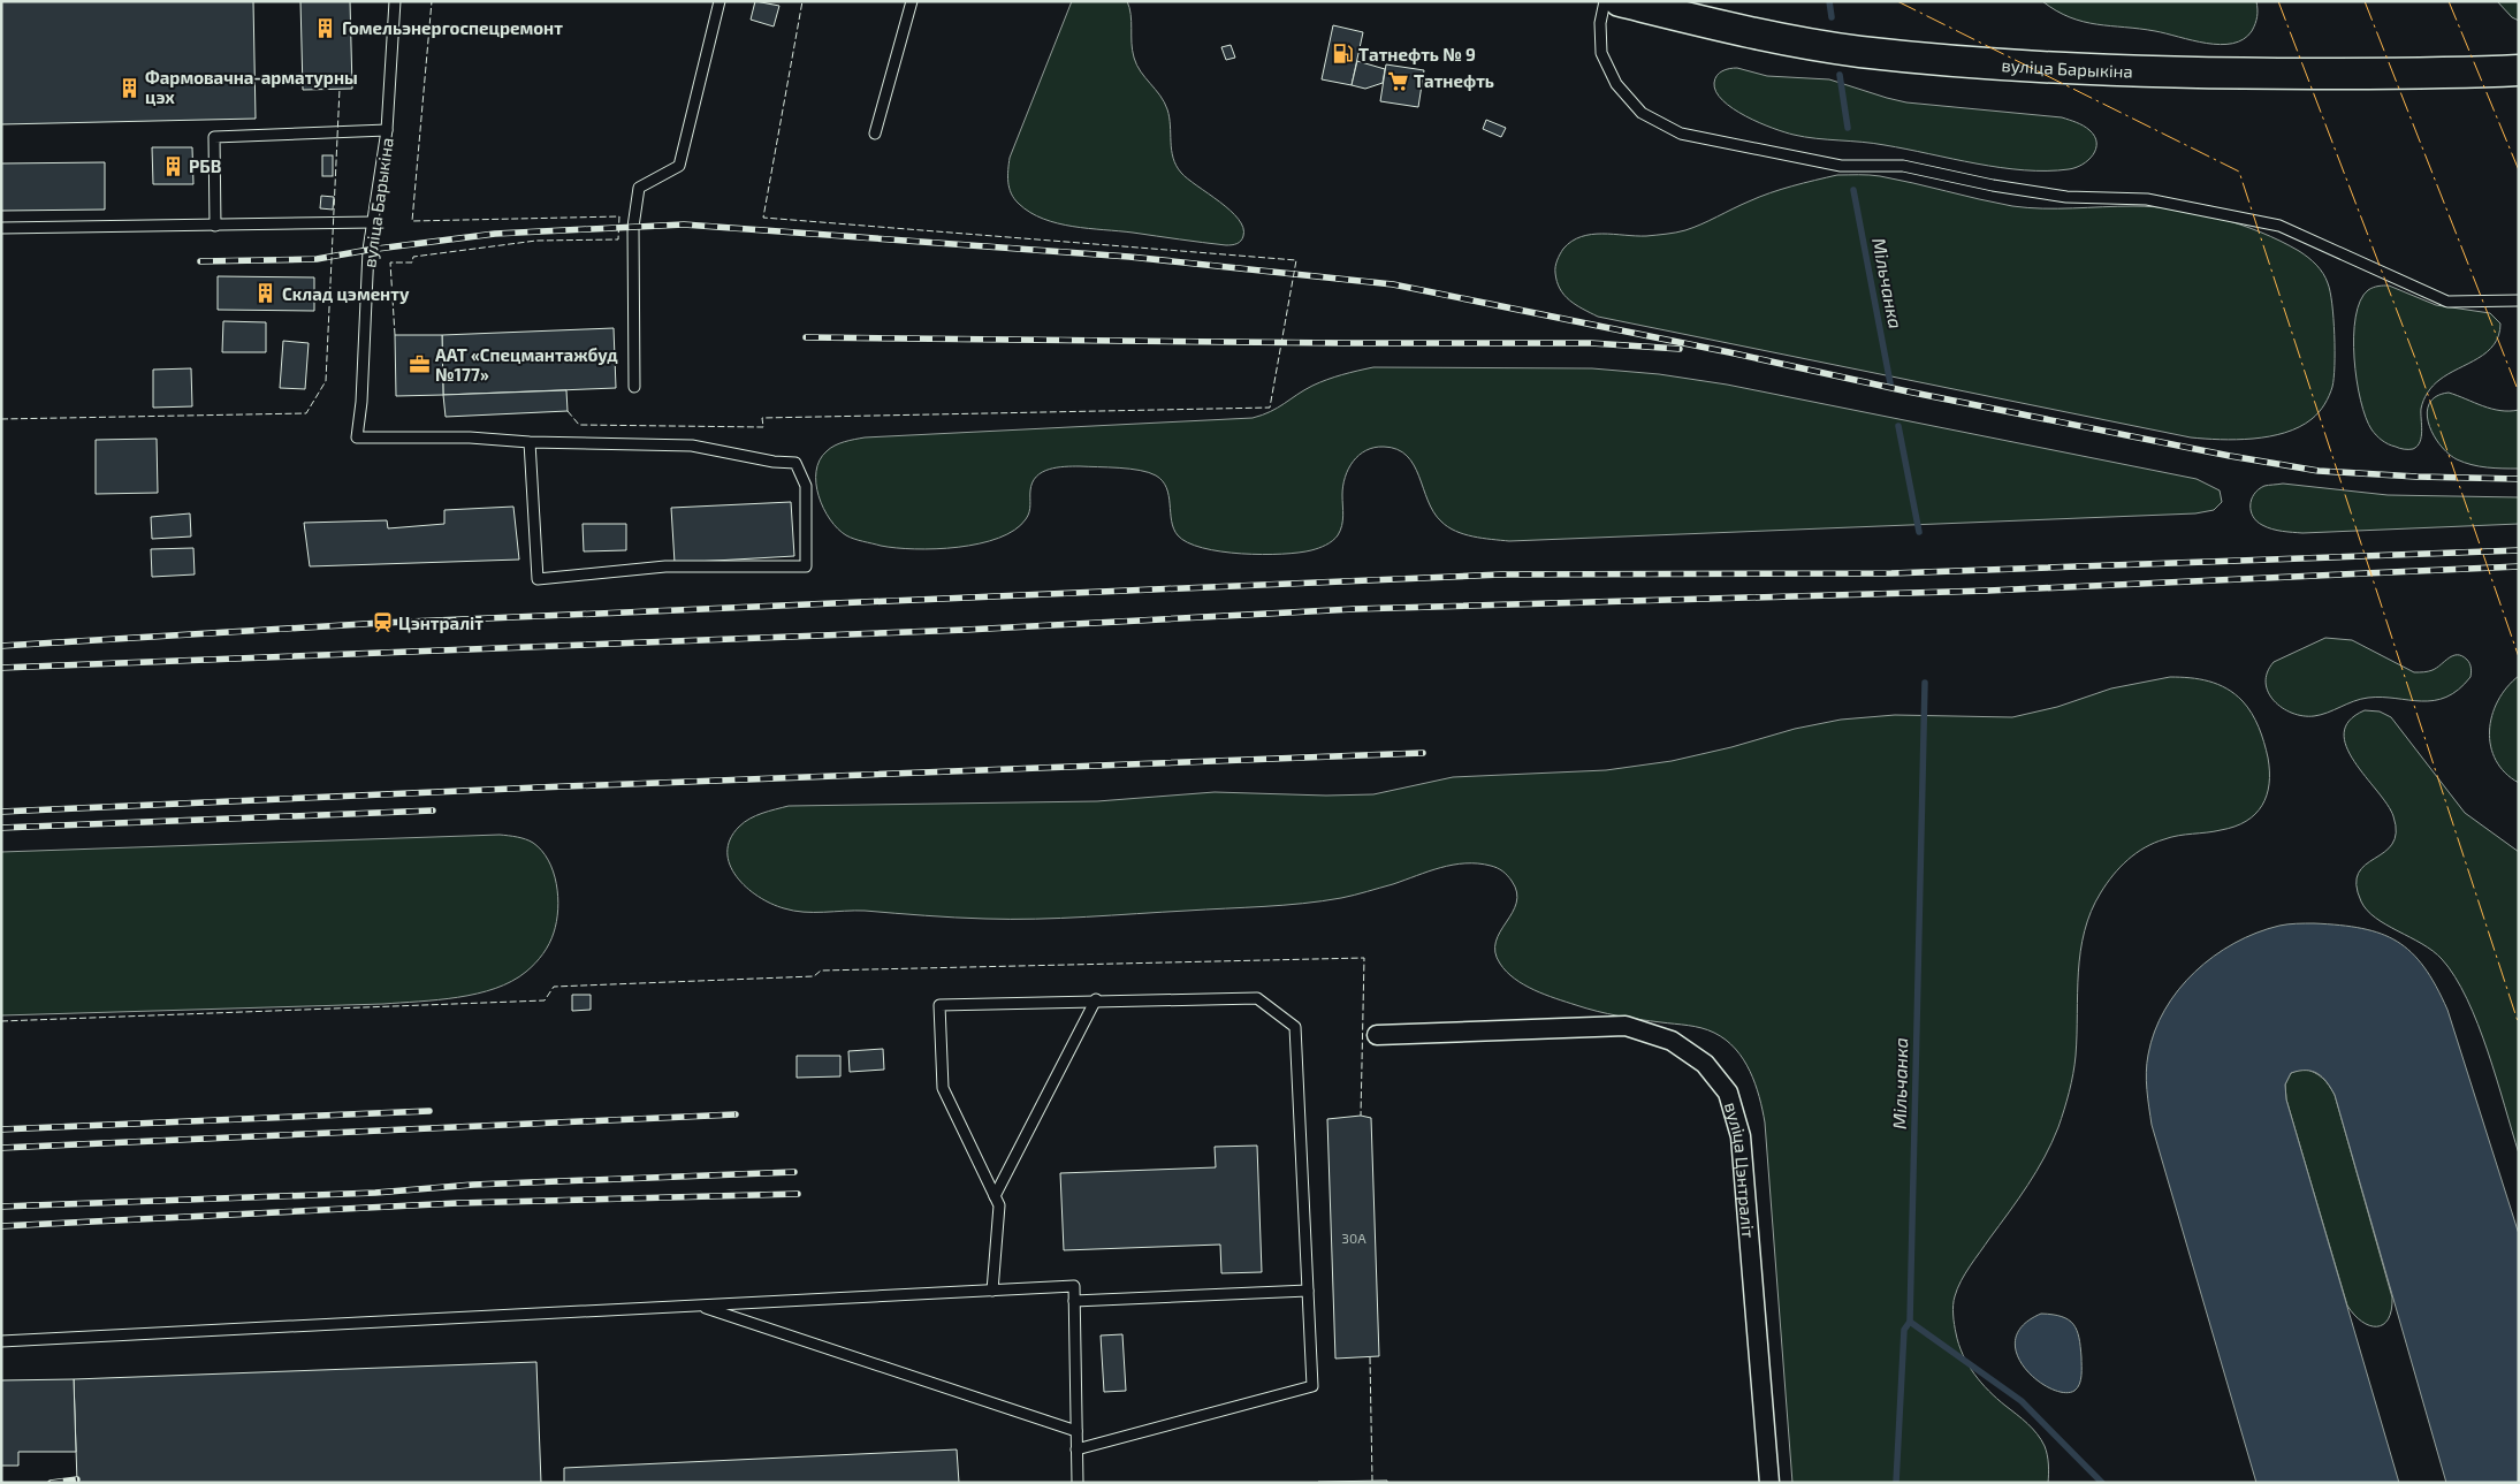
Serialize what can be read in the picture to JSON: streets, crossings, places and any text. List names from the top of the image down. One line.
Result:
{"streets":{"main road":["вуліца Барыкіна"],"street":["вуліца Цэнтраліт"]},"water":["Мільчанка"],"places":{"building":["Гомельэнергоспецремонт","Фармовачна-арматурны цэх","РБВ","Склад цэменту"],"fuel station":["Татнефть № 9"],"supermarket":["Татнефть"],"office":["ААТ «Спецмантажбуд №177»"],"station":["Цэнтраліт"]},"house_numbers":["30А"]}
